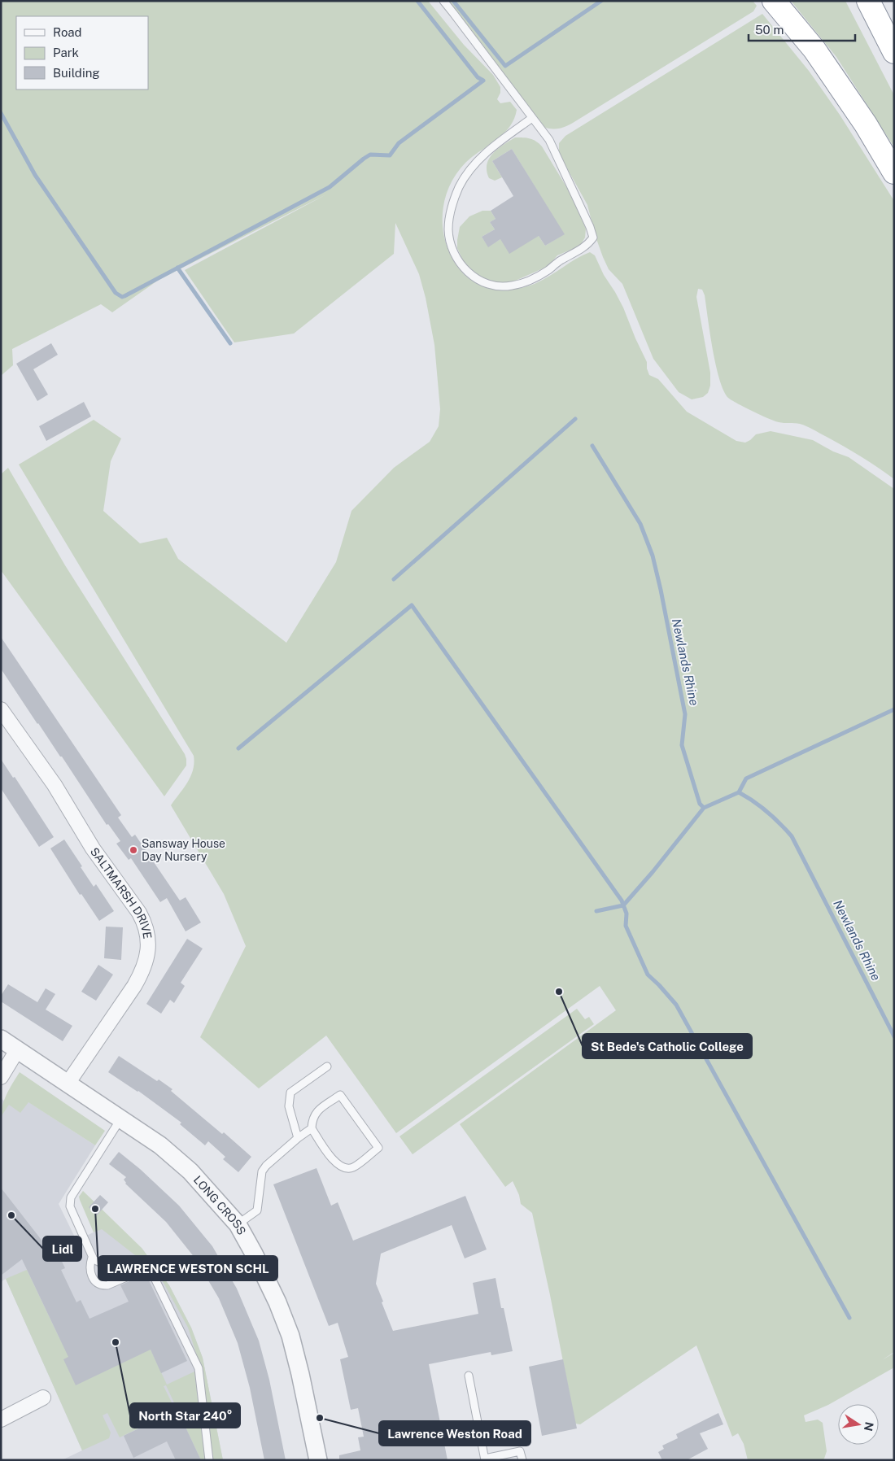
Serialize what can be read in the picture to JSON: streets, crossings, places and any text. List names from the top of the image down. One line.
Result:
{"streets":{"street":["SALTMARSH DRIVE","LONG CROSS"]},"crossings":[["SALTMARSH DRIVE","LONG CROSS"]],"water":["Newlands Rhine"],"places":["Sansway House Day Nursery","St Bede's Catholic College","LAWRENCE WESTON SCHL","Lidl","North Star 240°","Lawrence Weston Road"],"legend":["Road","Park","Building"],"scale_bar":"50 m","north":"right"}
